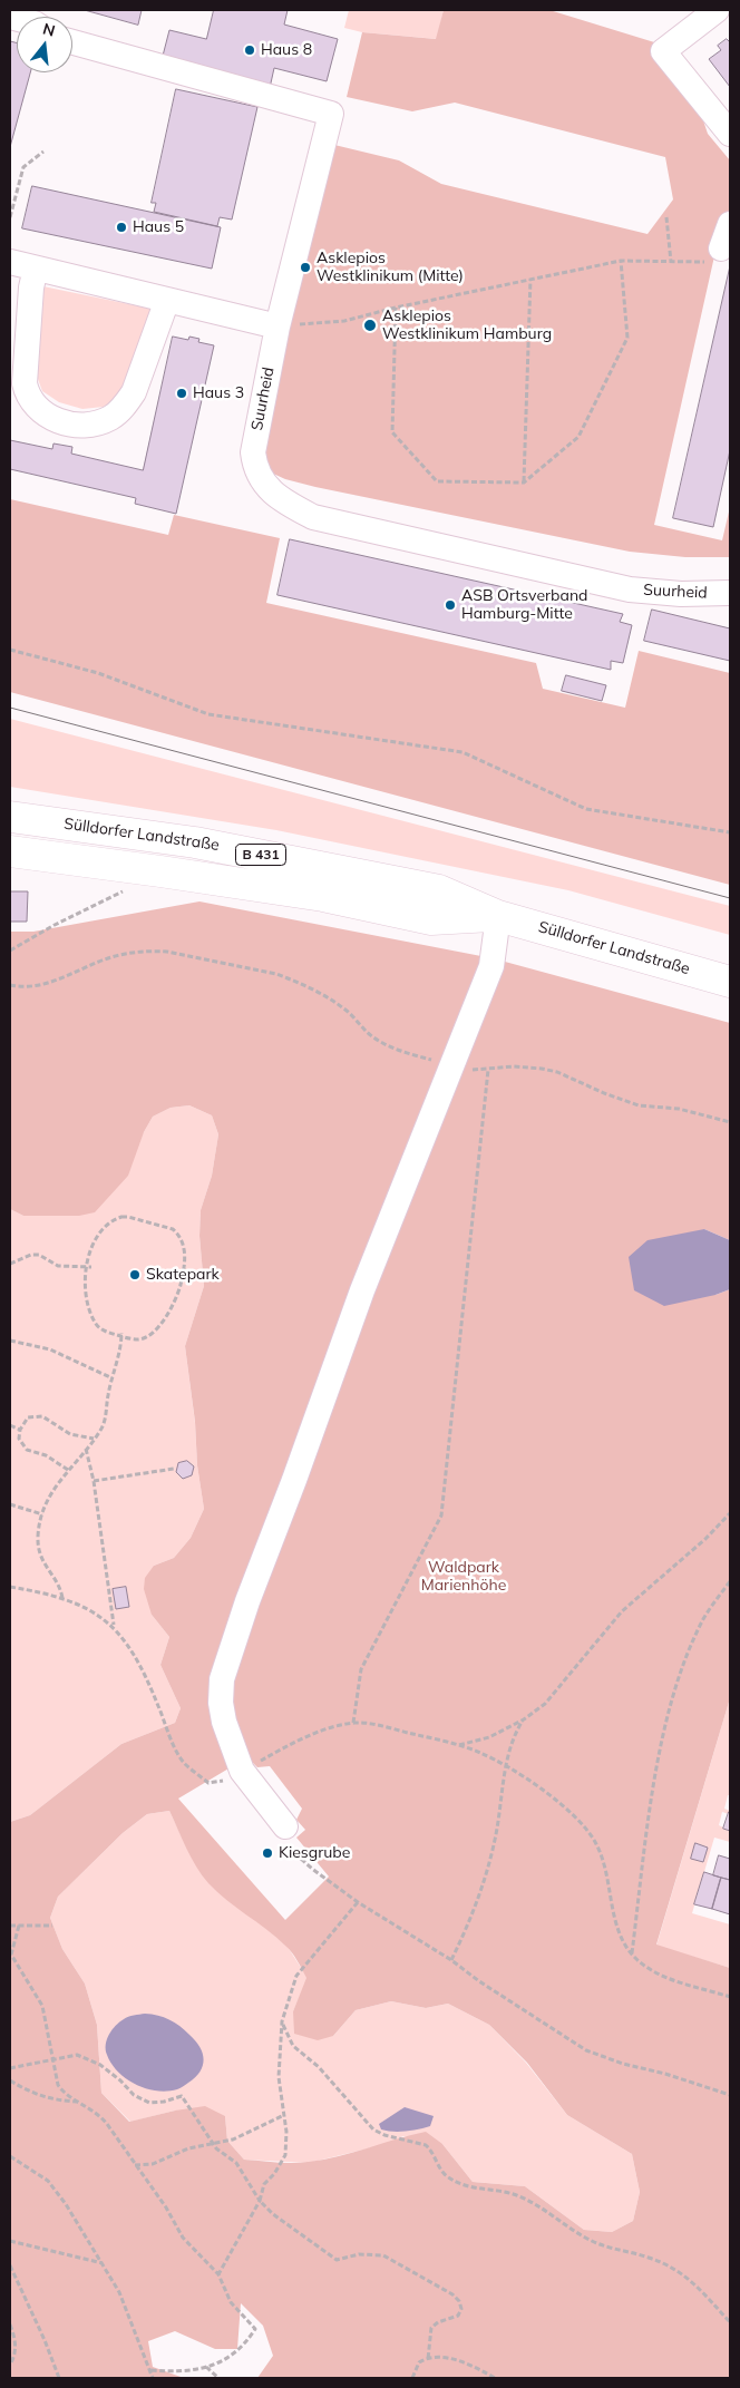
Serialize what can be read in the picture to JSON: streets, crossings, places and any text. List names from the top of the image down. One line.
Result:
{"streets":{"main road":["Sülldorfer Landstraße","B 431"],"street":["Suurheid"]},"parks":["Waldpark Marienhöhe"],"places":["Haus 8","Haus 5","Asklepios Westklinikum (Mitte)","Asklepios Westklinikum Hamburg","Haus 3","ASB Ortsverband Hamburg-Mitte","Skatepark","Kiesgrube"],"north":"top"}
